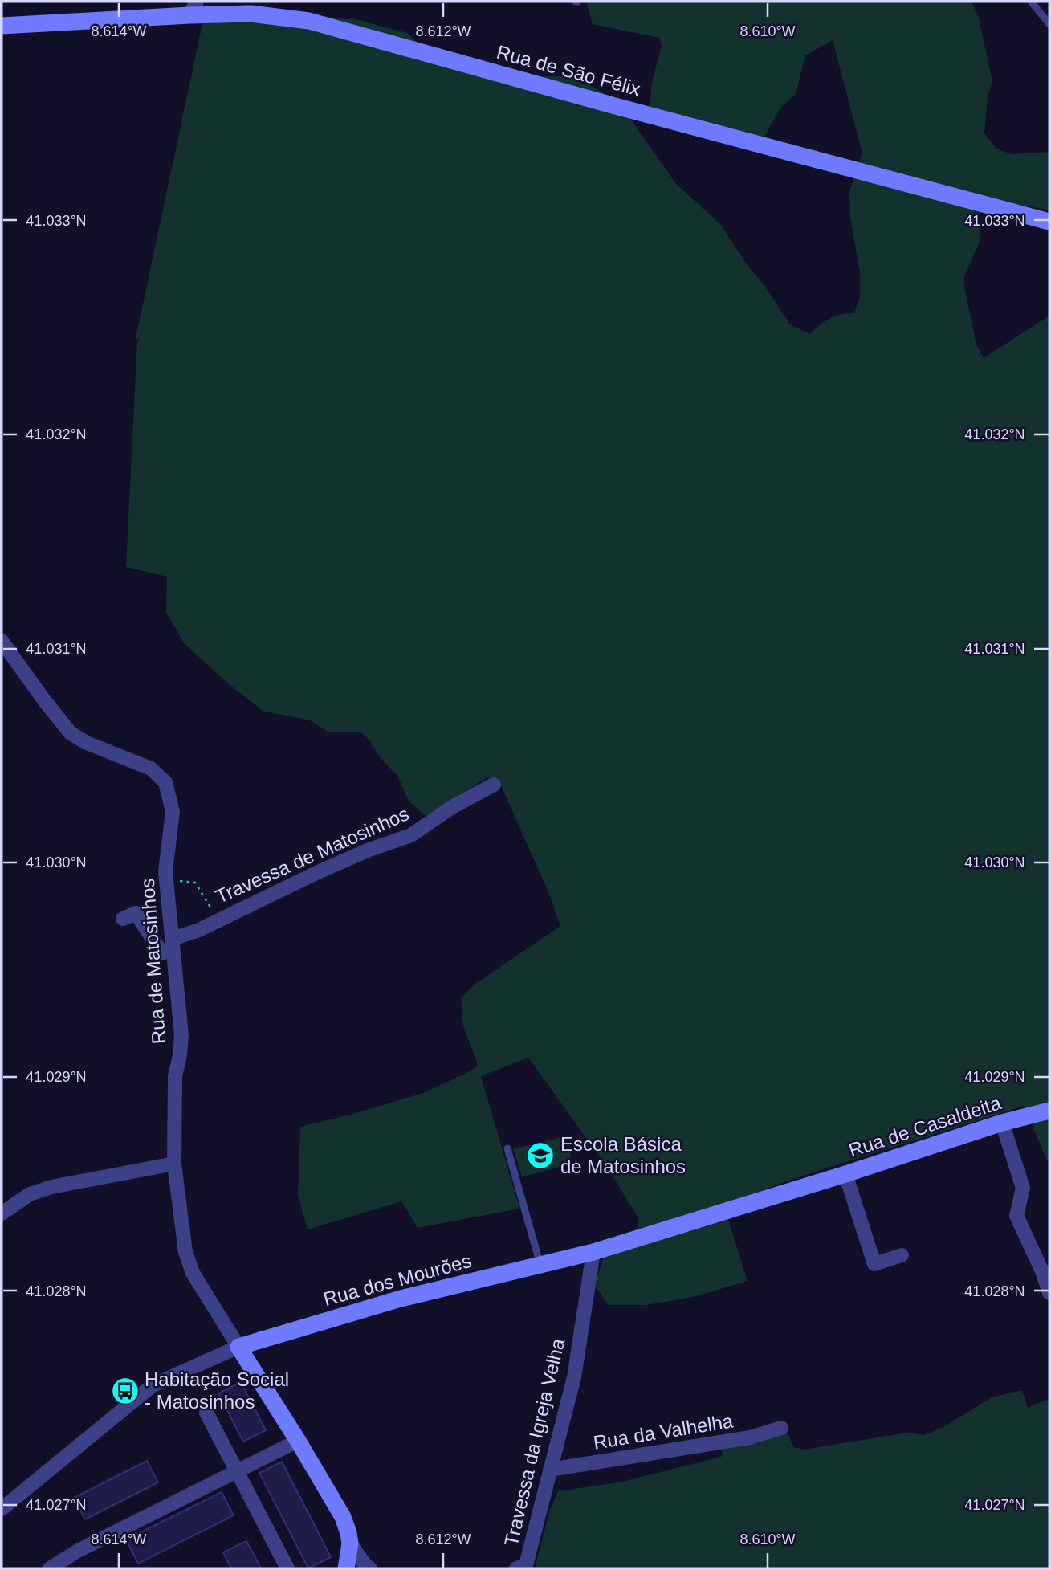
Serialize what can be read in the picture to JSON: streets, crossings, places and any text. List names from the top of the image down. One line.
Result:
{"streets":{"street":["Rua de São Félix","Travessa de Matosinhos","Rua de Matosinhos","Rua de Casaldeita","Rua dos Mourões","Rua da Valhelha","Travessa da Igreja Velha"]},"crossings":[["Travessa de Matosinhos","Rua de Matosinhos"],["Rua de Matosinhos","Rua dos Mourões"],["Rua de Casaldeita","Rua dos Mourões"],["Rua dos Mourões","Travessa da Igreja Velha"],["Rua da Valhelha","Travessa da Igreja Velha"]],"places":{"school or university":["Escola Básica de Matosinhos"],"bus stop":["Habitação Social - Matosinhos"]},"coordinates":["8.614°W","8.612°W","8.610°W","41.033°N","41.032°N","41.031°N","41.030°N","41.029°N","41.028°N","41.027°N"]}
